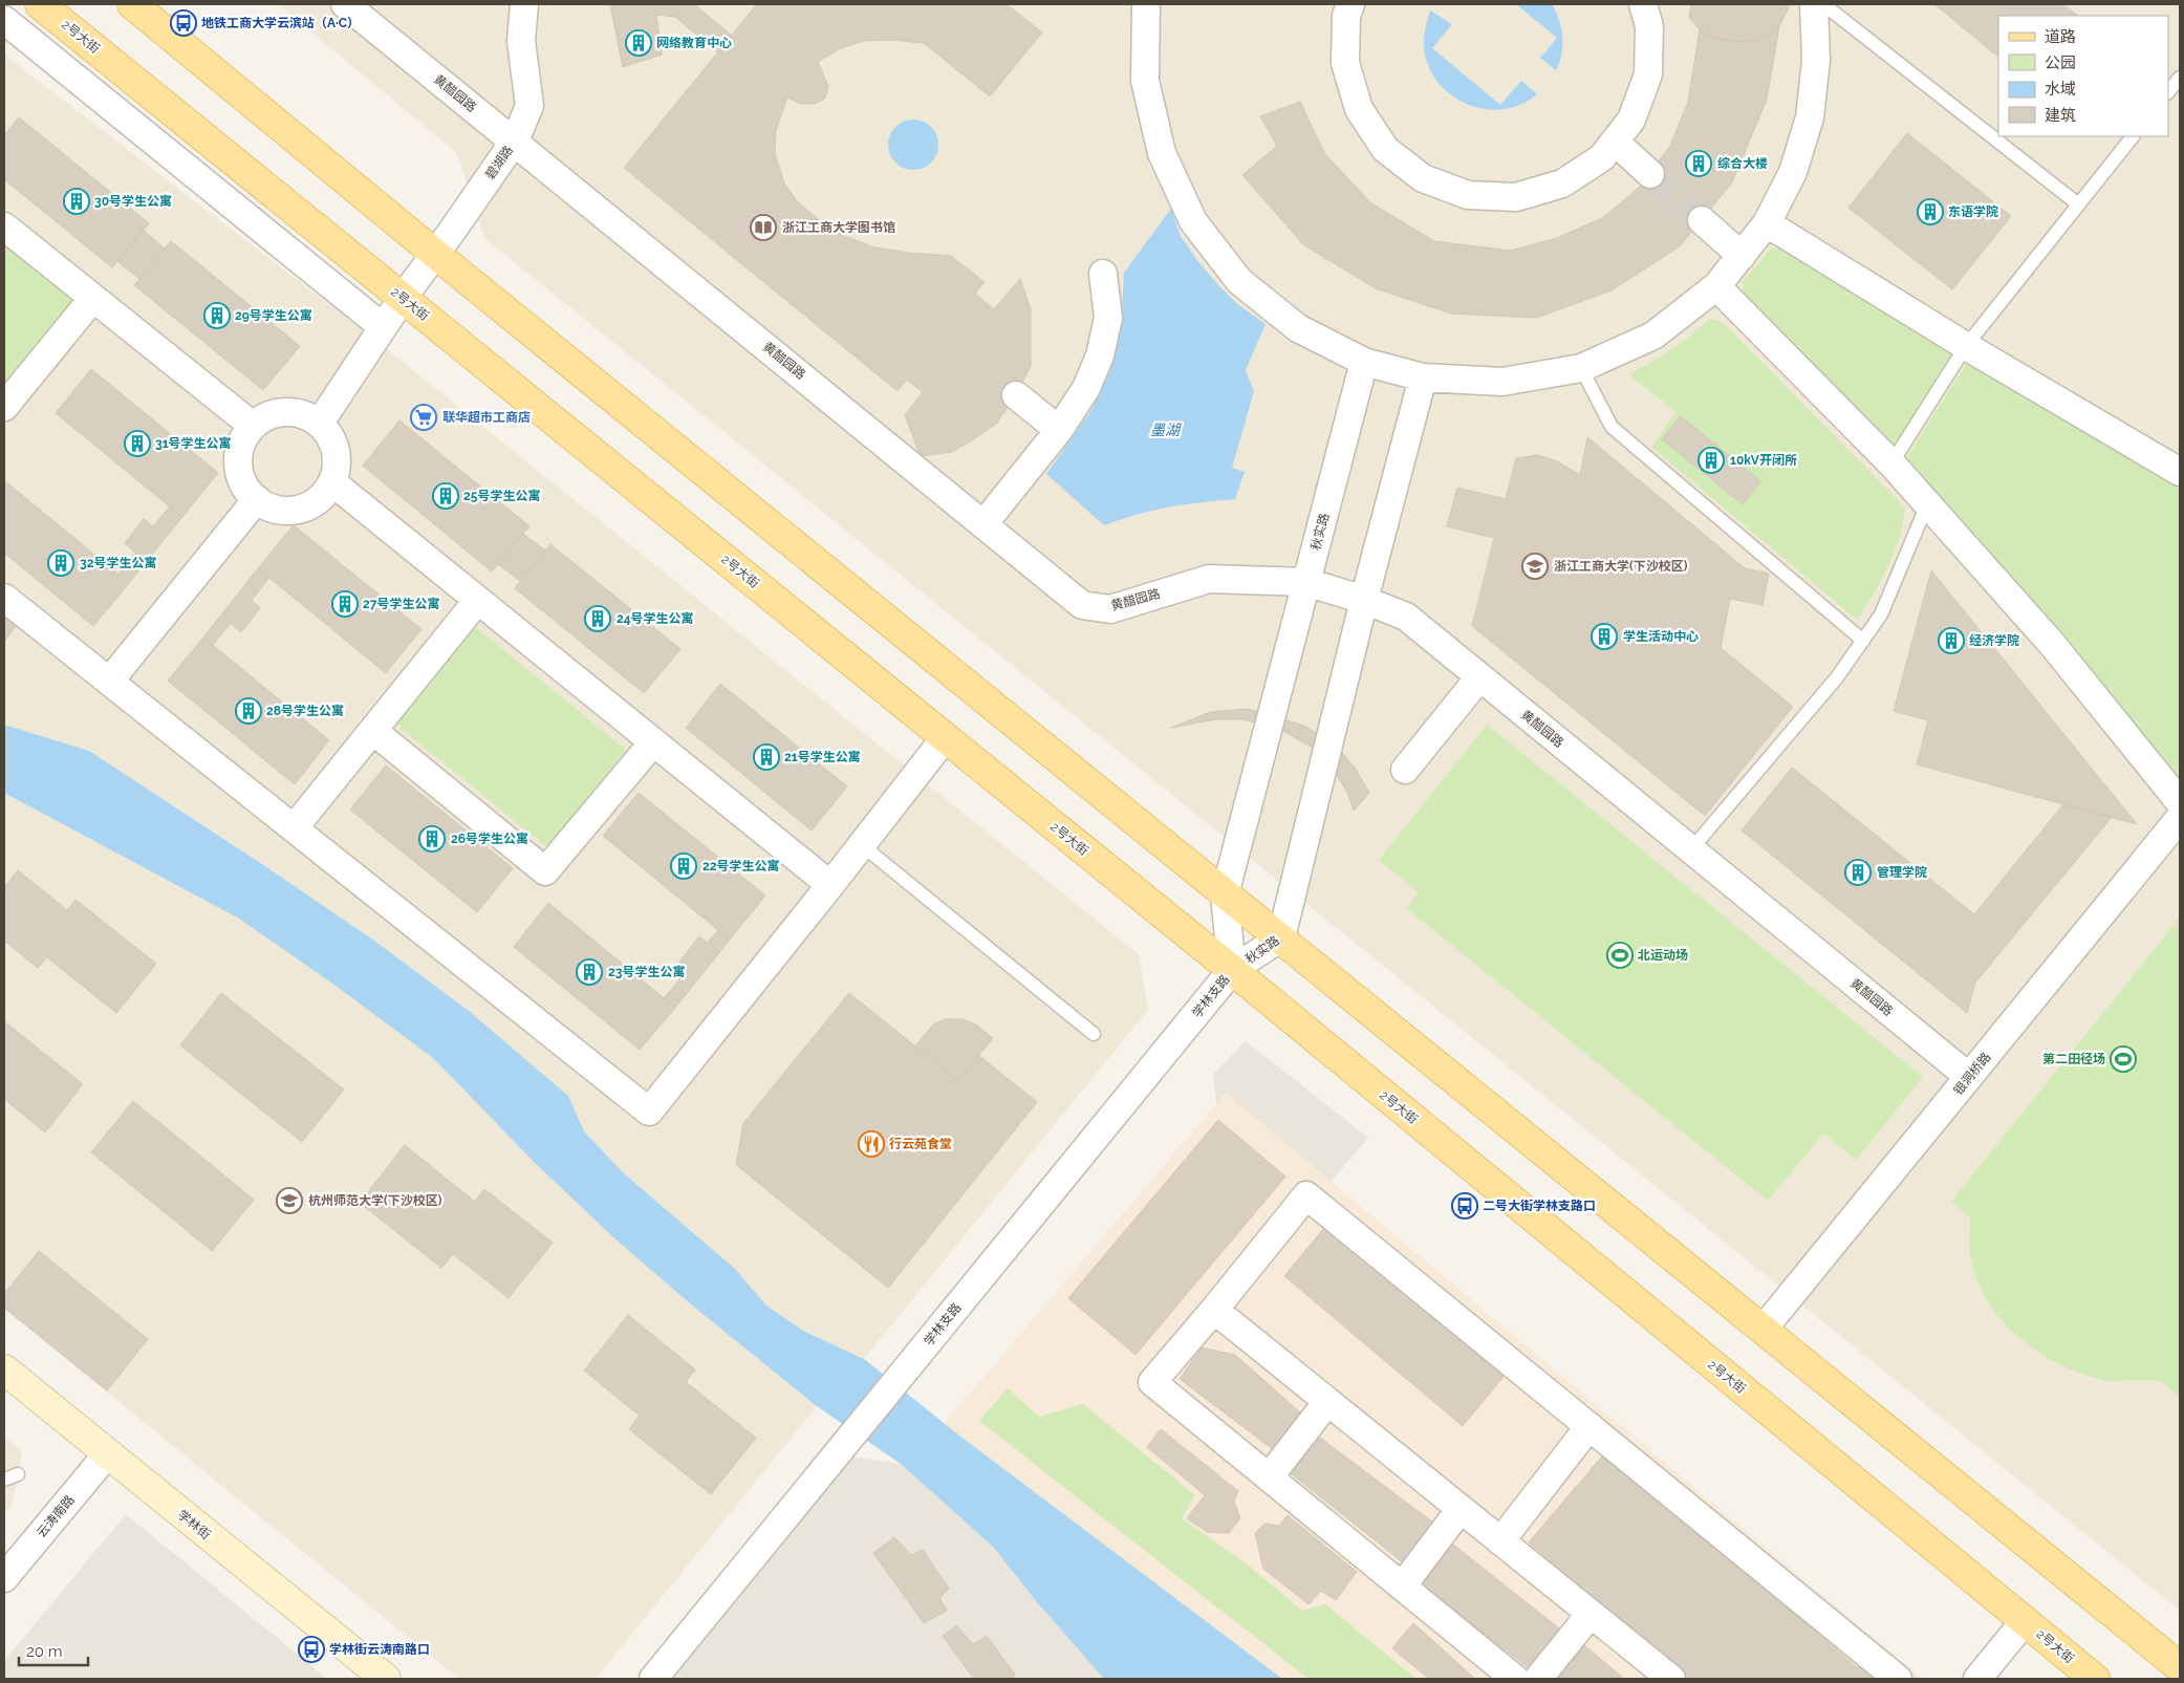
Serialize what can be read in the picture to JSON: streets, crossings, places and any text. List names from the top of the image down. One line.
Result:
{"streets":{"main road":["2号大街","学林街"],"street":["黄醋园路","碧湖路","秋实路","学林支路","银洞桥路","云涛南路"]},"crossings":[["2号大街","碧湖路"],["2号大街","秋实路"],["2号大街","学林支路"],["黄醋园路","碧湖路"],["黄醋园路","秋实路"],["黄醋园路","银洞桥路"],["秋实路","学林支路"],["云涛南路","学林街"]],"water":["墨湖"],"places":{"bus stop":["地铁工商大学云滨站（A·C）","二号大街学林支路口","学林街云涛南路口"],"building":["网络教育中心","综合大楼","30号学生公寓","东语学院","29号学生公寓","31号学生公寓","10kV开闭所","25号学生公寓","32号学生公寓","27号学生公寓","24号学生公寓","学生活动中心","经济学院","28号学生公寓","21号学生公寓","26号学生公寓","22号学生公寓","管理学院","23号学生公寓"],"library":["浙江工商大学图书馆"],"supermarket":["联华超市工商店"],"school or university":["浙江工商大学(下沙校区)","杭州师范大学(下沙校区)"],"sports":["北运动场","第二田径场"],"restaurant":["行云苑食堂"]},"legend":["道路","公园","水域","建筑"],"scale_bar":"20 m"}
